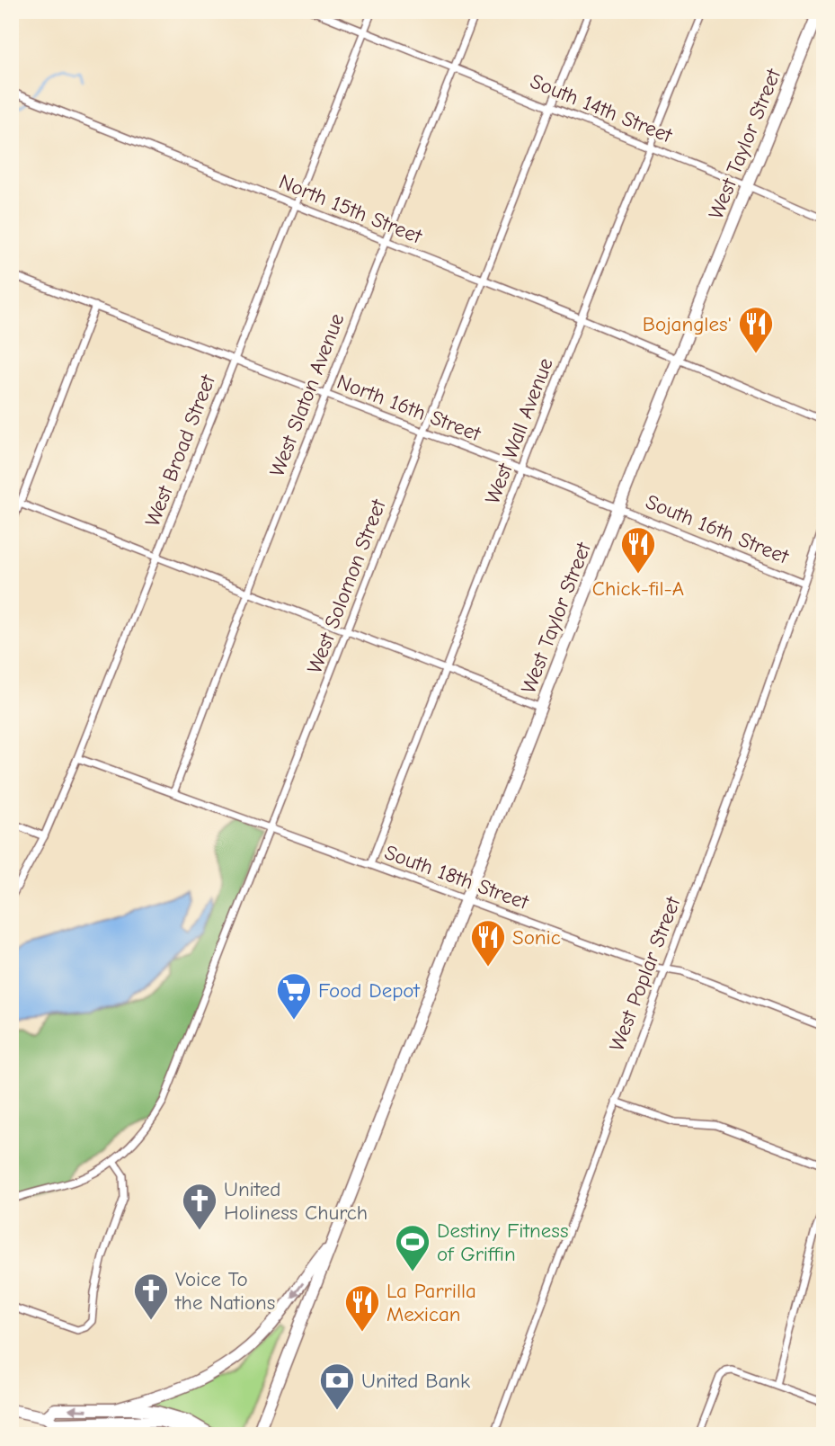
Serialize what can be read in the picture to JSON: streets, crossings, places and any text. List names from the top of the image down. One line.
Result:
{"streets":{"main road":["West Taylor Street"],"street":["South 14th Street","North 15th Street","West Slaton Avenue","North 16th Street","West Wall Avenue","West Broad Street","South 16th Street","West Solomon Street","South 18th Street","West Poplar Street"]},"crossings":[["South 14th Street","West Taylor Street"],["South 14th Street","West Slaton Avenue"],["South 14th Street","West Wall Avenue"],["South 14th Street","West Broad Street"],["South 14th Street","West Solomon Street"],["West Taylor Street","North 15th Street"],["West Taylor Street","North 16th Street"],["West Taylor Street","South 16th Street"],["West Taylor Street","South 18th Street"],["North 15th Street","West Slaton Avenue"],["North 15th Street","West Wall Avenue"],["North 15th Street","West Broad Street"],["North 15th Street","West Solomon Street"],["West Slaton Avenue","North 16th Street"],["West Slaton Avenue","South 18th Street"],["North 16th Street","West Wall Avenue"],["North 16th Street","West Broad Street"],["North 16th Street","South 16th Street"],["North 16th Street","West Solomon Street"],["West Wall Avenue","South 18th Street"],["West Broad Street","South 18th Street"],["South 16th Street","West Poplar Street"],["West Solomon Street","South 18th Street"],["South 18th Street","West Poplar Street"]],"places":{"restaurant":["Bojangles'","Chick-fil-A","Sonic","La Parrilla Mexican"],"supermarket":["Food Depot"],"church":["United Holiness Church","Voice To the Nations"],"sports":["Destiny Fitness of Griffin"],"bank":["United Bank"]}}
